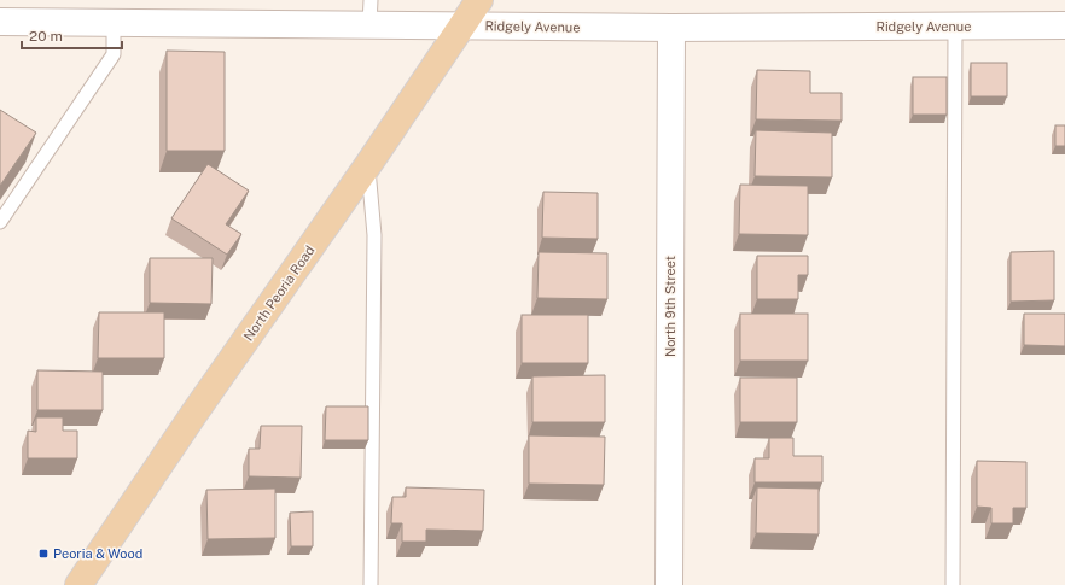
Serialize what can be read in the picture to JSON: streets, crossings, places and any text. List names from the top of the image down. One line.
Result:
{"streets":{"main road":["North Peoria Road"],"street":["Ridgely Avenue","North 9th Street"]},"crossings":[["Ridgely Avenue","North Peoria Road"],["Ridgely Avenue","North 9th Street"]],"places":{"transit":["Peoria & Wood"]},"scale_bar":"20 m"}
